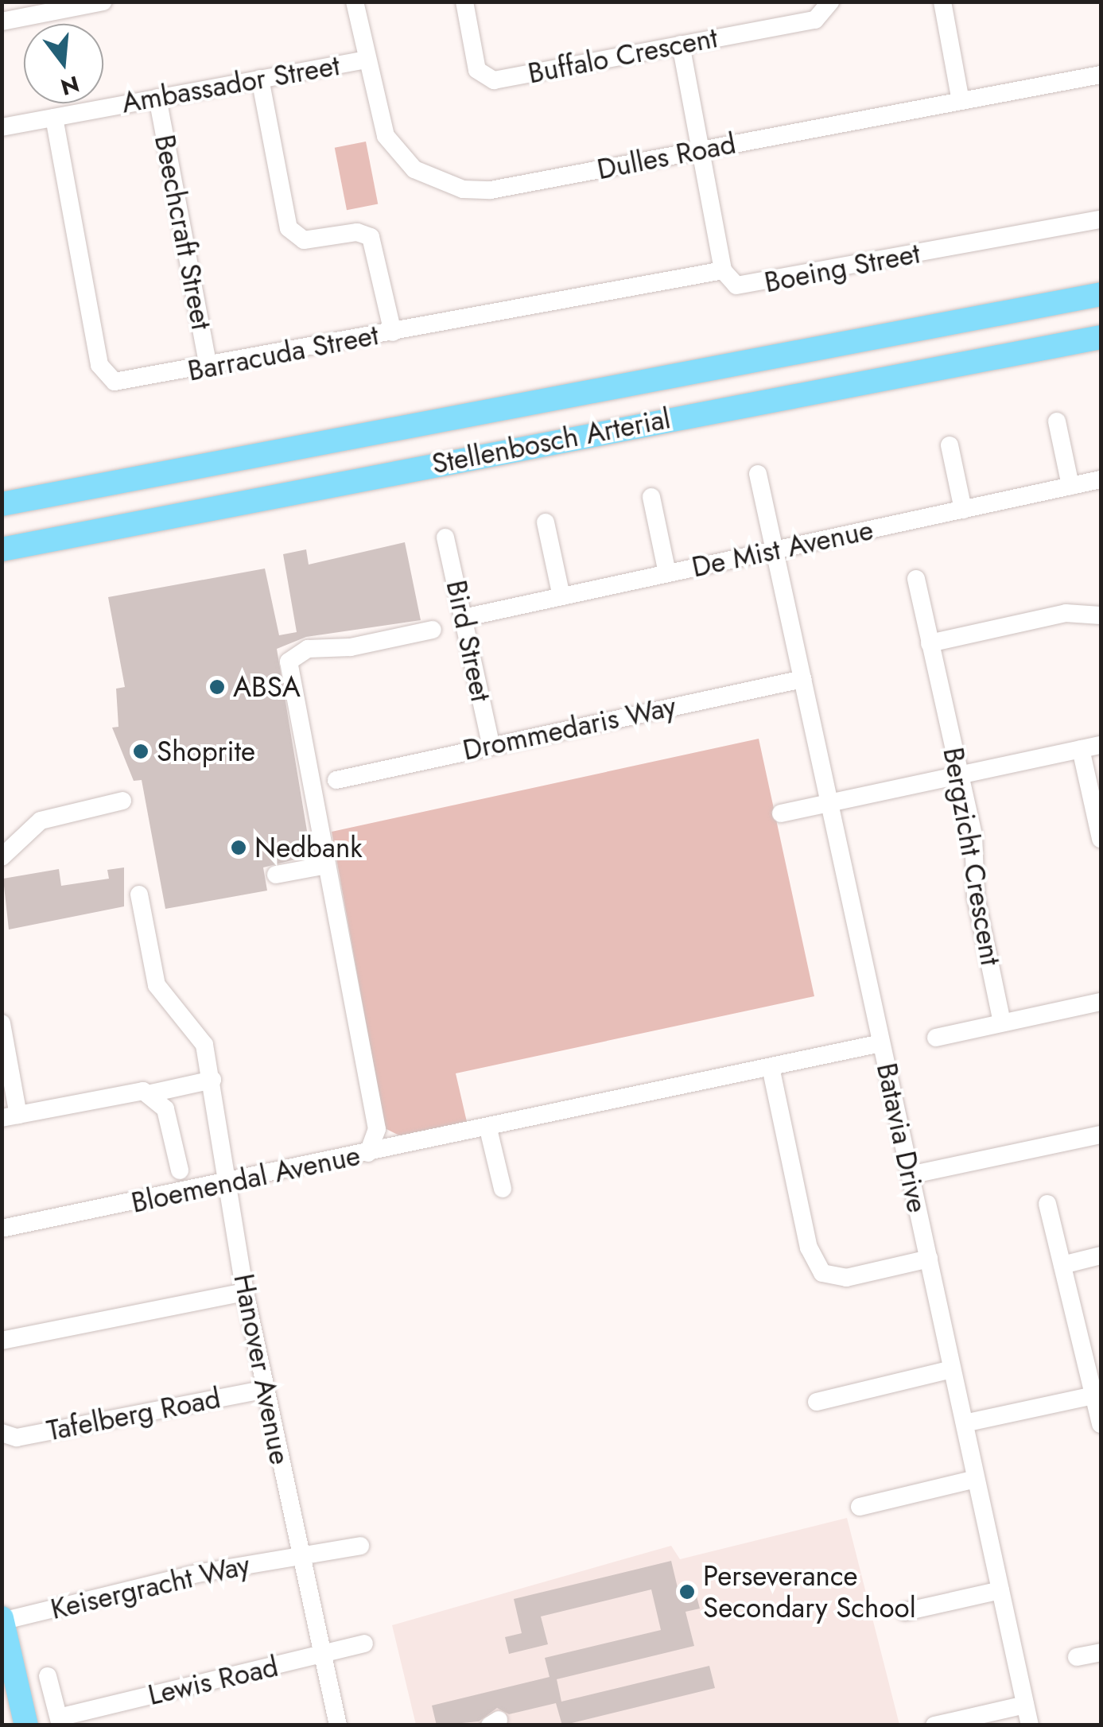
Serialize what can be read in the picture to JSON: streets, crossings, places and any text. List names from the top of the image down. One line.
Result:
{"streets":{"main road":["Stellenbosch Arterial"],"street":["Buffalo Crescent","Ambassador Street","Dulles Road","Beechcraft Street","Boeing Street","Barracuda Street","De Mist Avenue","Bird Street","Drommedaris Way","Bergzicht Crescent","Batavia Drive","Bloemendal Avenue","Hanover Avenue","Tafelberg Road","Keisergracht Way","Lewis Road"]},"crossings":[["Buffalo Crescent","Boeing Street"],["Ambassador Street","Dulles Road"],["Ambassador Street","Beechcraft Street"],["Ambassador Street","Barracuda Street"],["Dulles Road","Boeing Street"],["Beechcraft Street","Barracuda Street"],["Boeing Street","Barracuda Street"],["De Mist Avenue","Bird Street"],["De Mist Avenue","Batavia Drive"],["Bird Street","Drommedaris Way"],["Drommedaris Way","Batavia Drive"],["Batavia Drive","Bloemendal Avenue"],["Bloemendal Avenue","Hanover Avenue"],["Hanover Avenue","Tafelberg Road"],["Hanover Avenue","Keisergracht Way"],["Hanover Avenue","Lewis Road"]],"places":["ABSA","Shoprite","Nedbank","Perseverance Secondary School"],"north":"bottom"}
